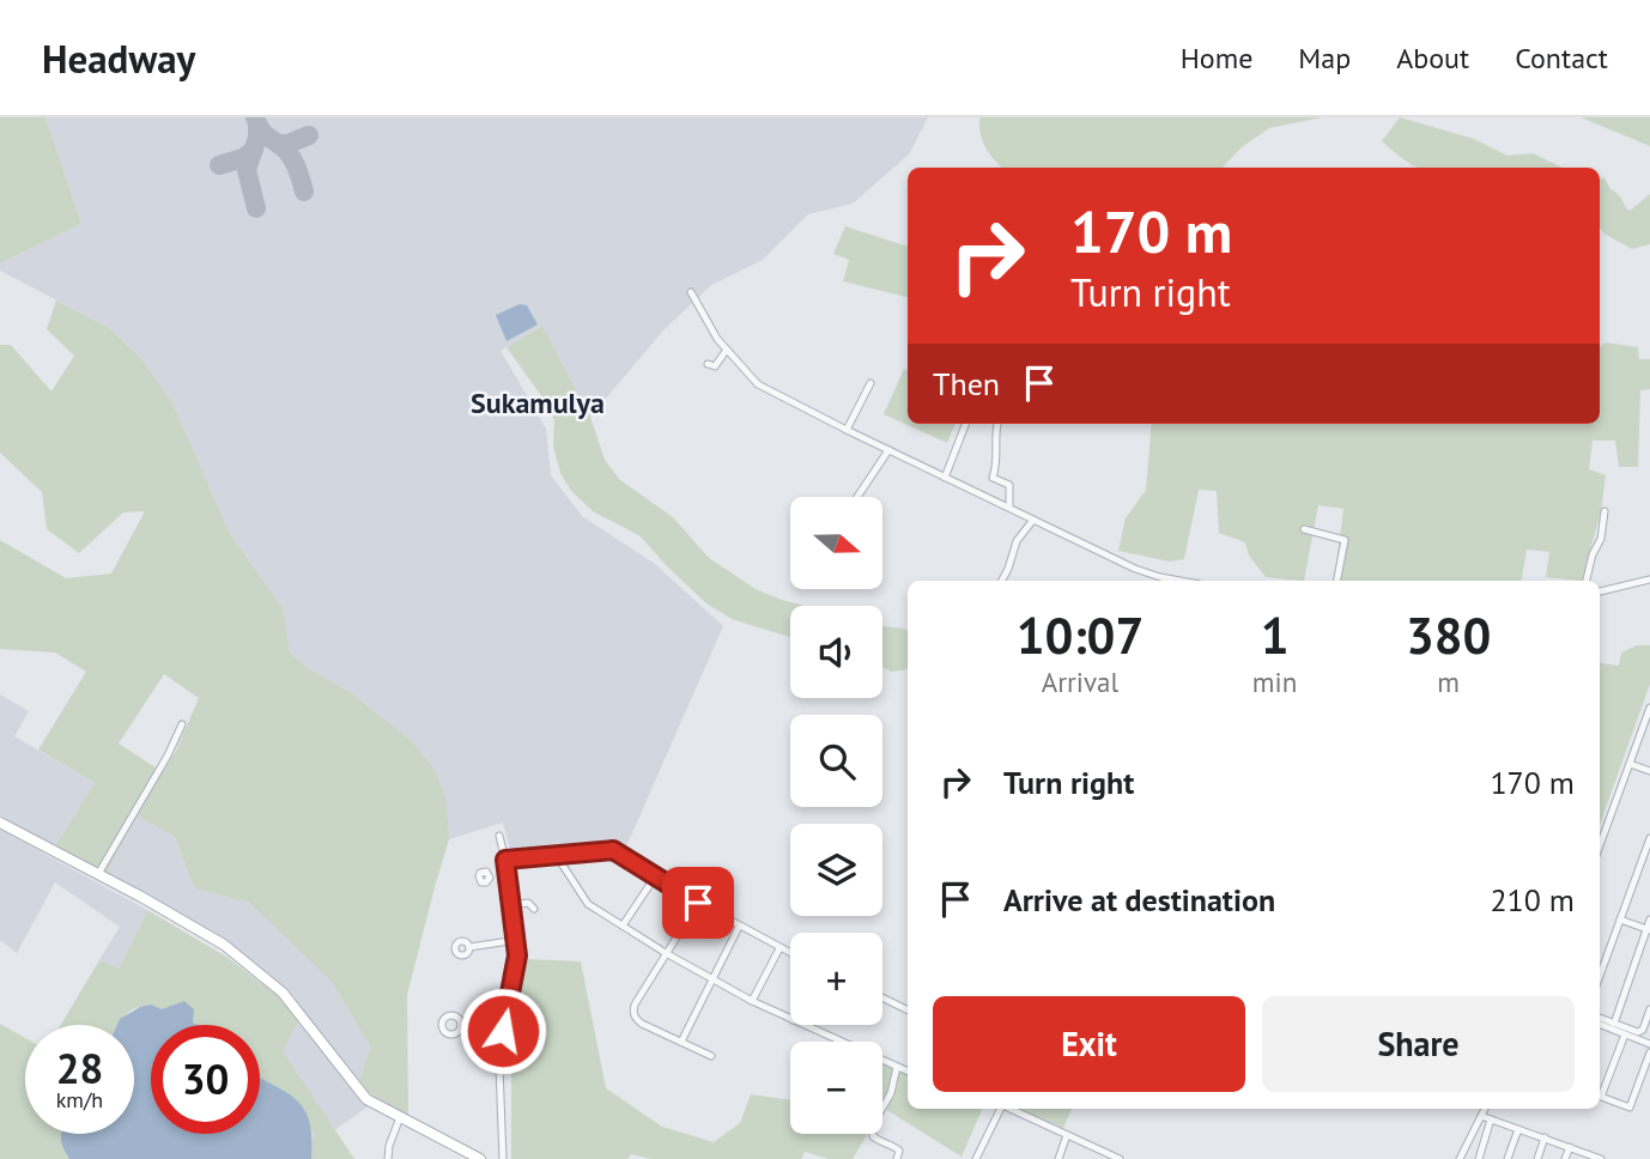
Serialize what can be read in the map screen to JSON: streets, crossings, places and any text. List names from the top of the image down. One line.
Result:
{"districts":["Sukamulya"],"north":"right","page":{"header":"Headway","nav":["Home","Map","About","Contact"],"turn":["170 m","Turn right"],"then":"Then","map_buttons":["+","−"],"eta":["10:07","Arrival","1","min","380","m"],"list":[{"name":"Turn right","value":"170 m"},{"name":"Arrive at destination","value":"210 m"}],"buttons":["Exit","Share"],"speed":"28 km/h","limit":"30"}}
